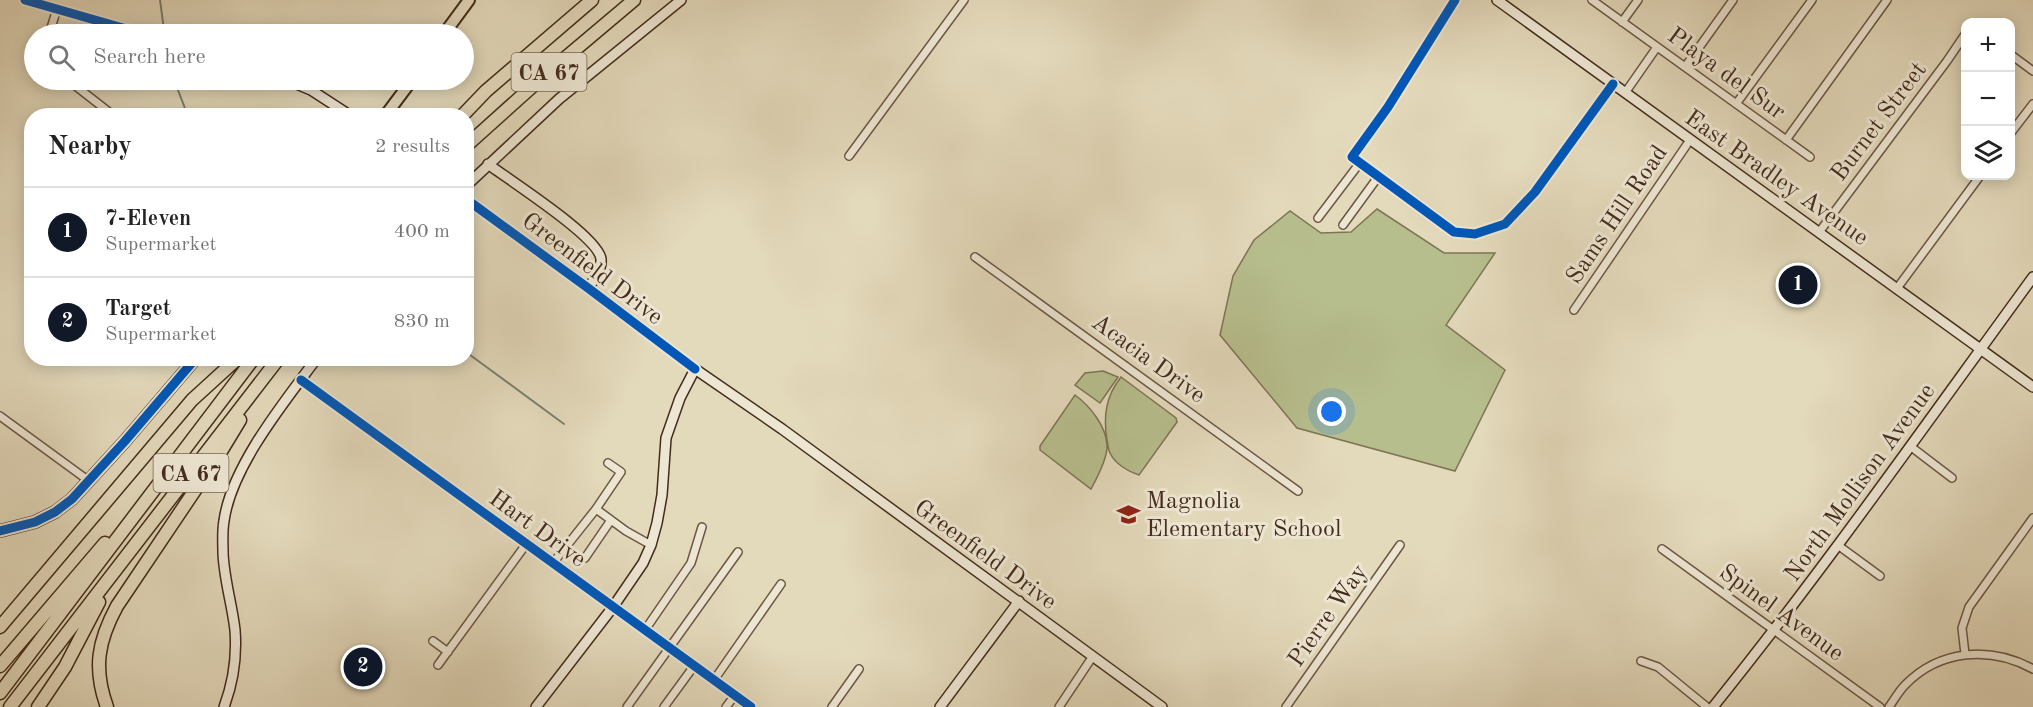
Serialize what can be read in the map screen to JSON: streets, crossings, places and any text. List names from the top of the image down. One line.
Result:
{"streets":{"highway":["CA 67"],"main road":["East Bradley Avenue","Greenfield Drive","North Mollison Avenue","Hart Drive"],"street":["Playa del Sur","Burnet Street","Sams Hill Road","Acacia Drive","Spinel Avenue","Pierre Way"]},"crossings":[["Burnet Street","East Bradley Avenue"],["East Bradley Avenue","Sams Hill Road"],["East Bradley Avenue","North Mollison Avenue"],["North Mollison Avenue","Spinel Avenue"]],"places":{"school or university":["Magnolia Elementary School"]},"page":{"map_buttons":["+","−"],"search":"Search here","heading":["Nearby","2 results"],"list":[{"mark":"1","name":"7-Eleven","note":"Supermarket","value":"400 m"},{"mark":"2","name":"Target","note":"Supermarket","value":"830 m"}],"pins":["1","2"]}}
